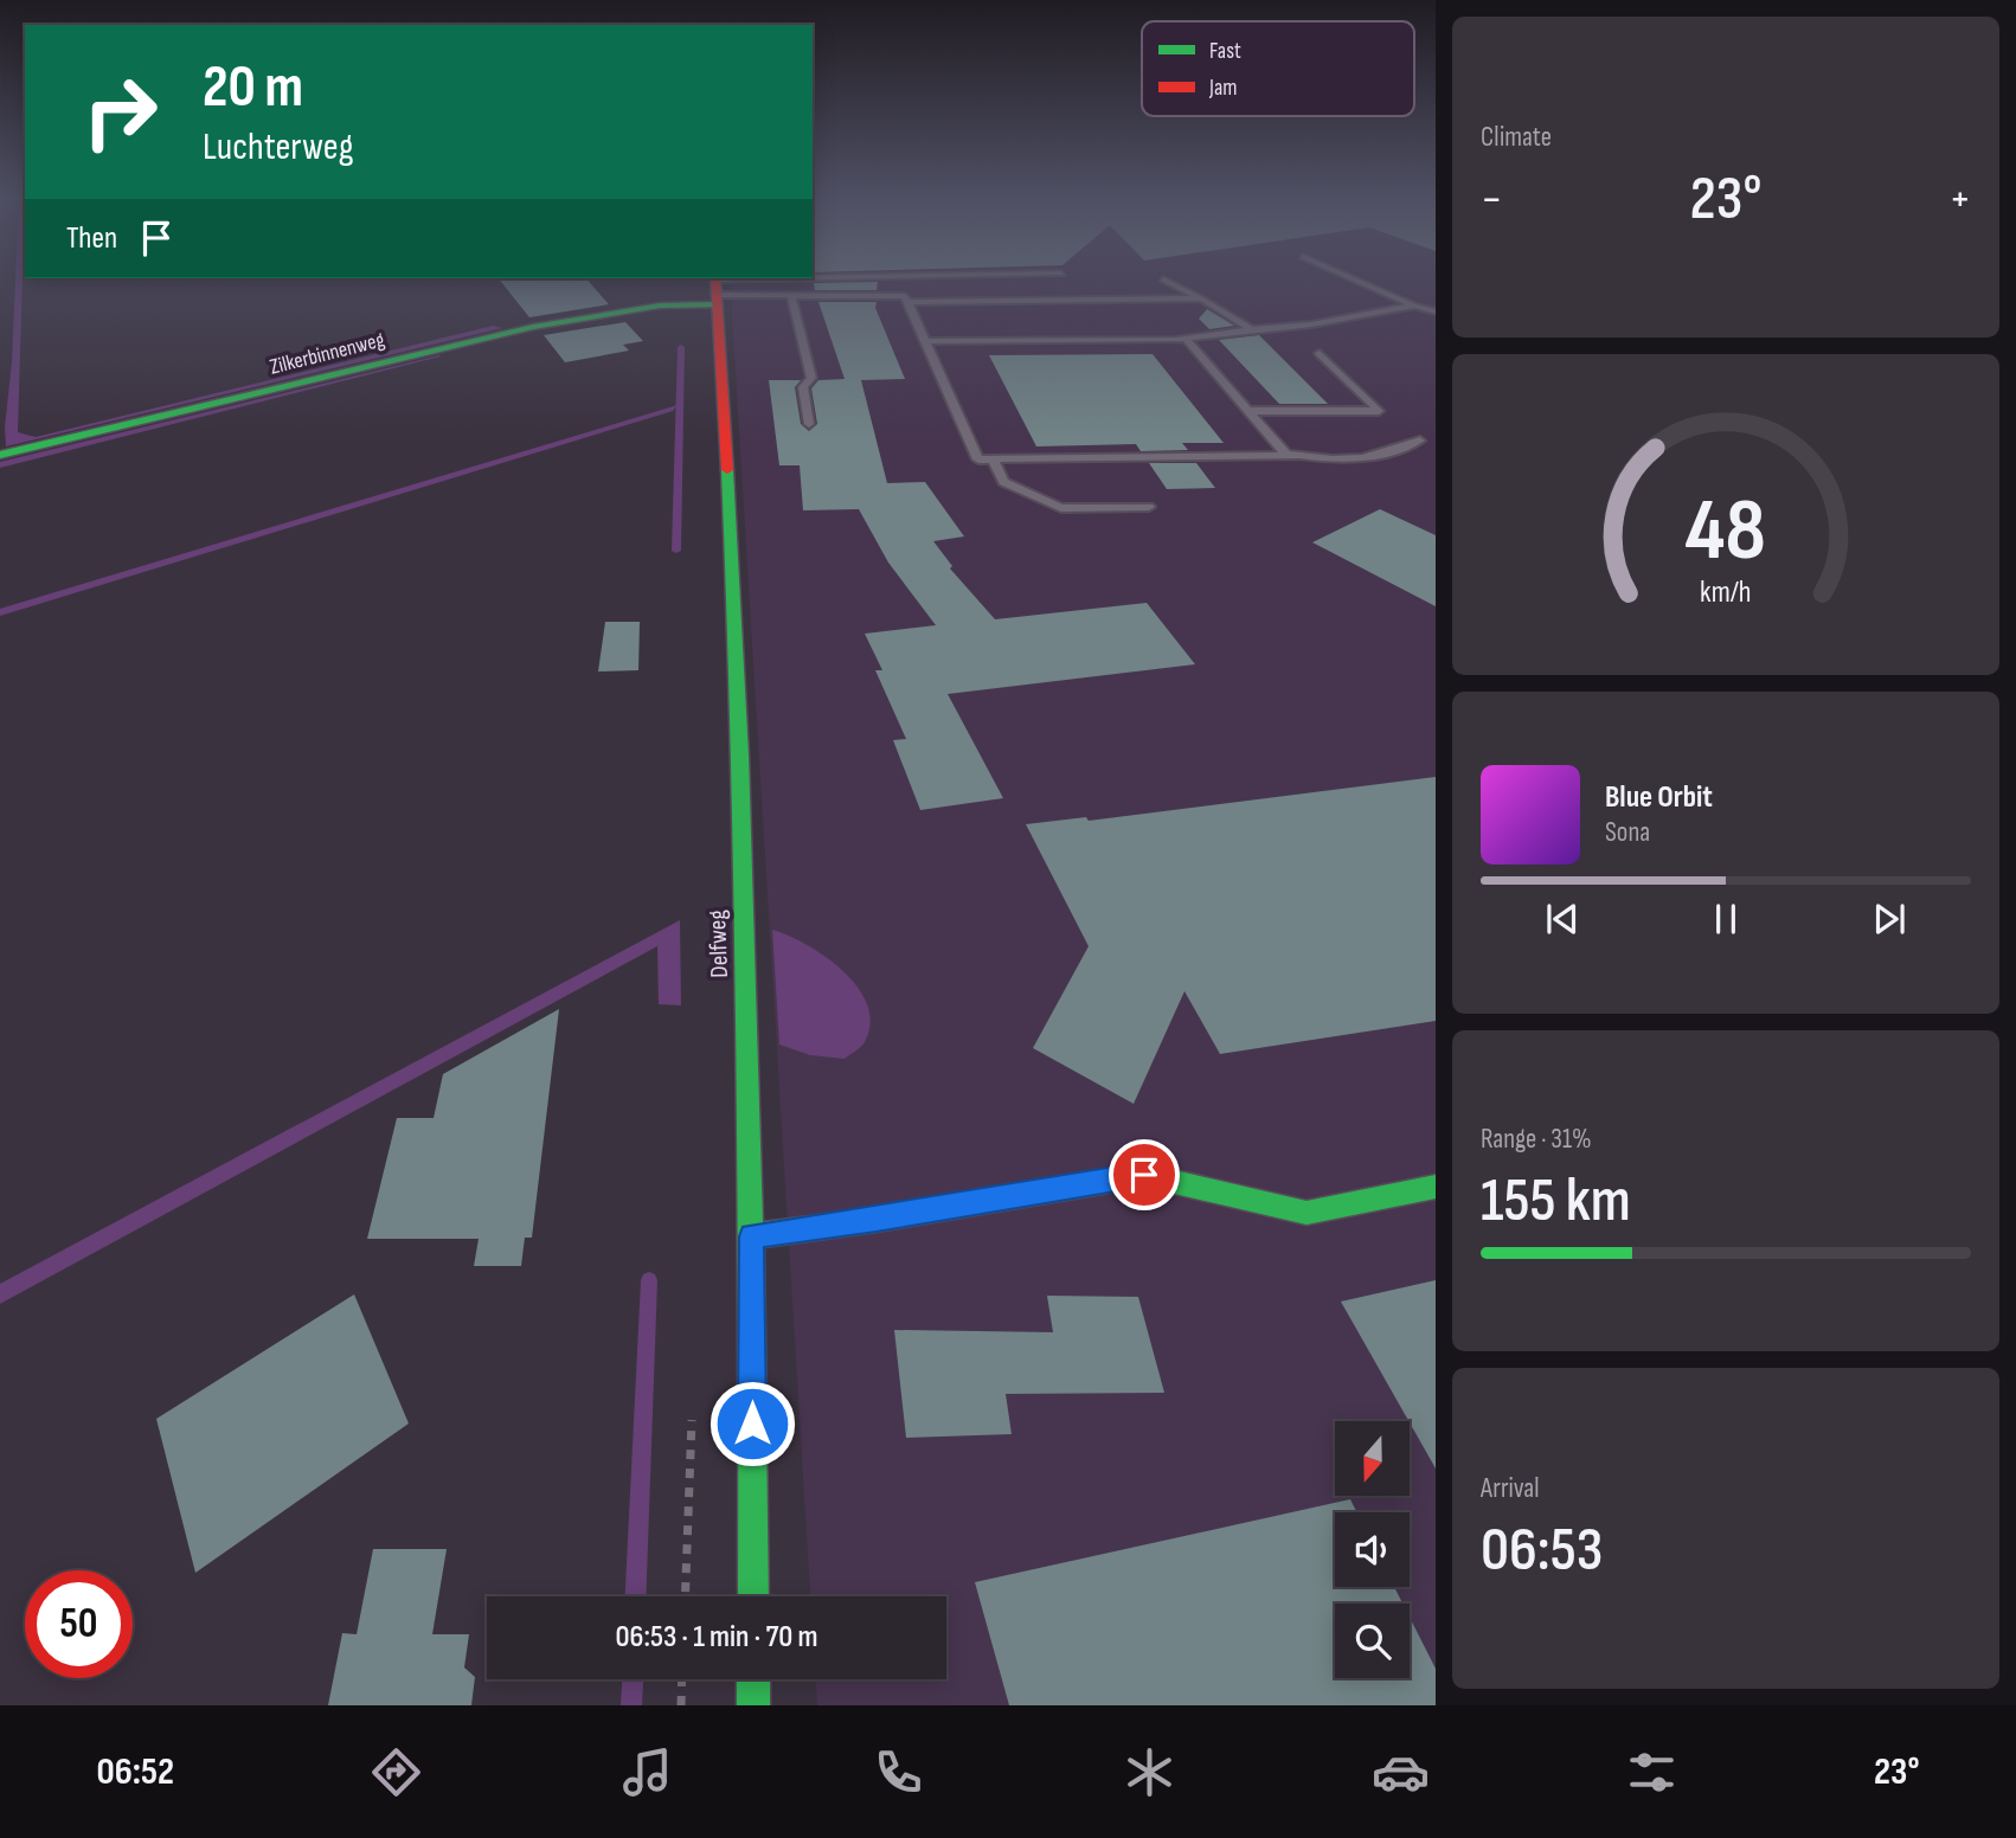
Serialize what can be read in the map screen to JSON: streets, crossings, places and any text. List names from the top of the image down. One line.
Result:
{"streets":{"main road":["Zilkerbinnenweg","Delfweg"]},"crossings":[["Zilkerbinnenweg","Delfweg"]],"legend":["Fast","Jam"],"north":"bottom","page":{"tile":["Climate",["Range · 31%","155 km"],["Arrival","06:53"]],"turn":["20 m","Luchterweg"],"heat":["−","23°","+"],"then":"Then","song":["Blue Orbit","Sona"],"limit":"50","trip":"06:53 · 1 min · 70 m","tabs":["06:52","23°"],"gauge":["48","km/h"]}}
